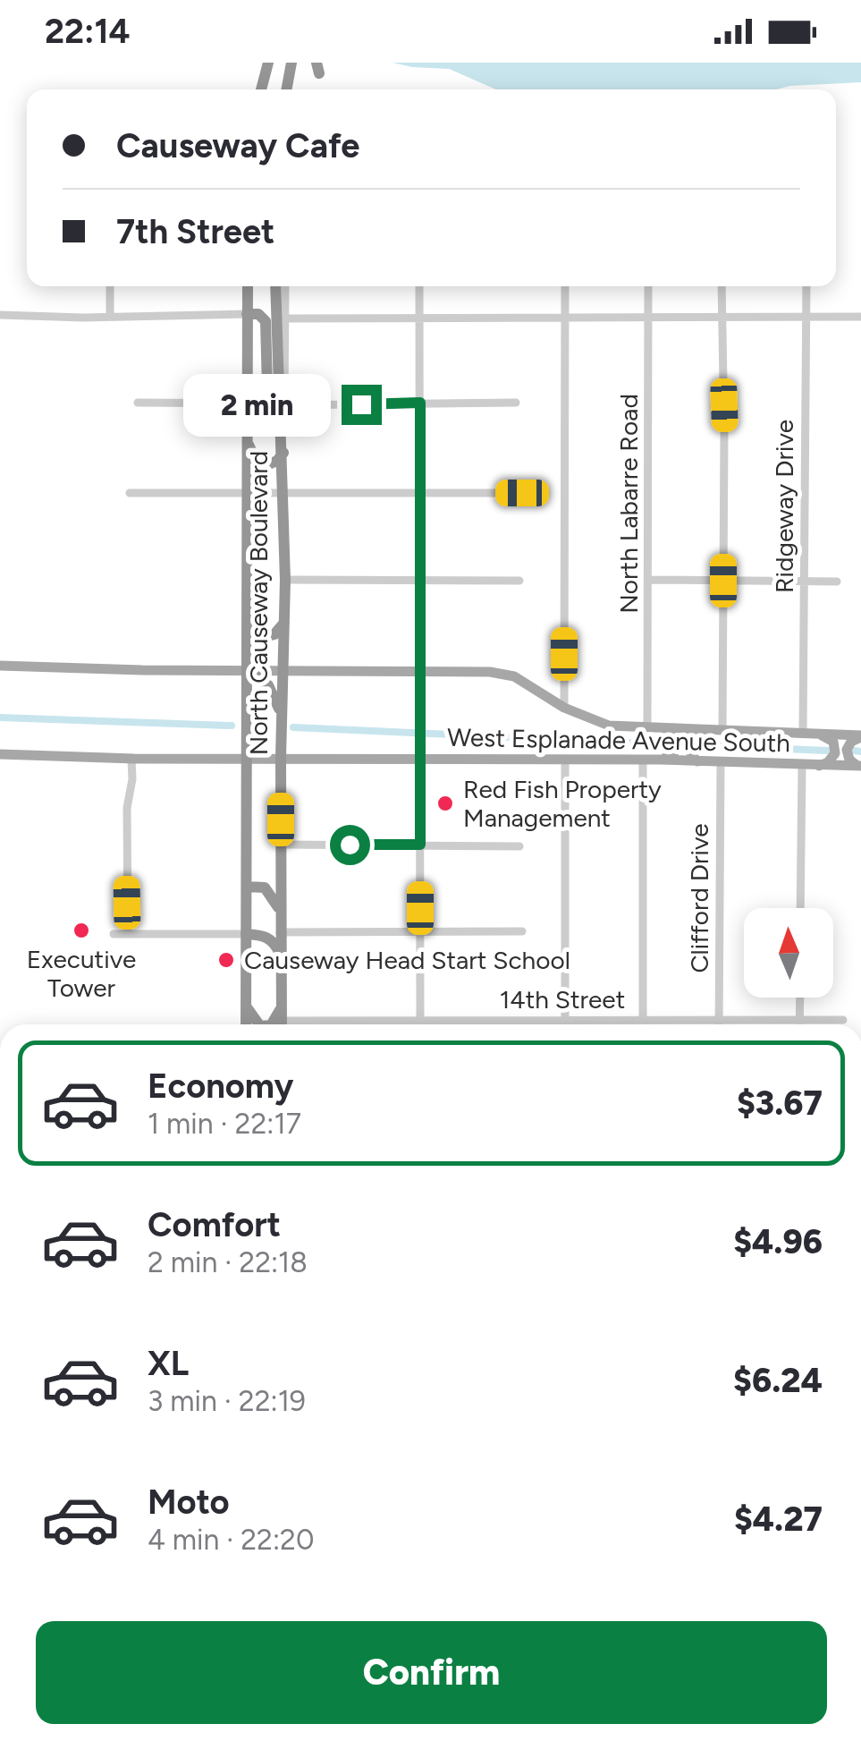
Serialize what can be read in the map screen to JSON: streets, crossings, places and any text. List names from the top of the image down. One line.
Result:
{"streets":{"highway":["North Causeway Boulevard"],"main road":["West Esplanade Avenue South"],"street":["North Labarre Road","Ridgeway Drive","Clifford Drive","14th Street"]},"crossings":[["North Causeway Boulevard","West Esplanade Avenue South"],["West Esplanade Avenue South","Clifford Drive"],["Clifford Drive","14th Street"]],"places":["Red Fish Property Management","Executive Tower","Causeway Head Start School"],"north":"top","page":{"status":"22:14","banner":["Causeway Cafe","7th Street"],"bubble":"2 min","list":[{"name":"Economy","note":"1 min · 22:17","value":"$3.67"},{"name":"Comfort","note":"2 min · 22:18","value":"$4.96"},{"name":"XL","note":"3 min · 22:19","value":"$6.24"},{"name":"Moto","note":"4 min · 22:20","value":"$4.27"}],"buttons":"Confirm"}}
